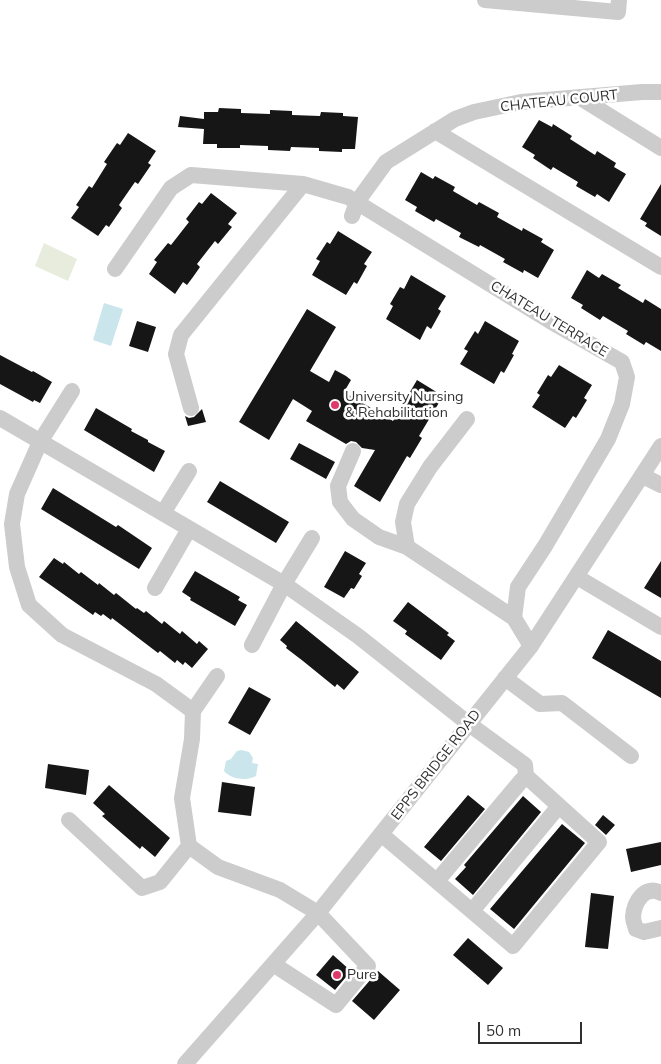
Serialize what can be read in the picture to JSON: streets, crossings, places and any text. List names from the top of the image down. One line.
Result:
{"streets":{"street":["CHATEAU COURT","CHATEAU TERRACE","EPPS BRIDGE ROAD"]},"crossings":[["CHATEAU COURT","CHATEAU TERRACE"]],"places":["University Nursing & Rehabilitation","Pure"],"scale_bar":"50 m"}
